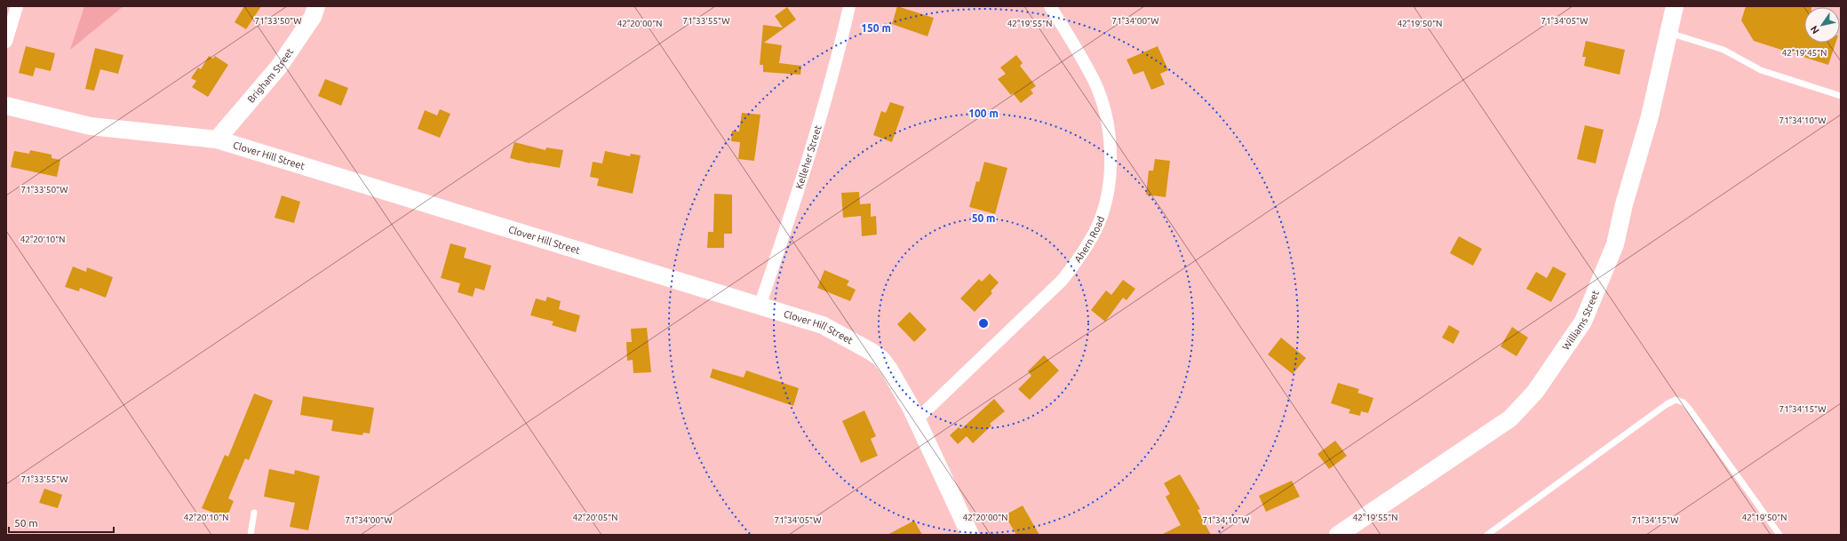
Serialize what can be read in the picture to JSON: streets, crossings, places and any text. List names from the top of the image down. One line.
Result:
{"streets":{"street":["Brigham Street","Clover Hill Street","Kelleher Street","Ahern Road","Williams Street"]},"crossings":[["Brigham Street","Clover Hill Street"],["Clover Hill Street","Kelleher Street"],["Clover Hill Street","Ahern Road"]],"scale_bar":"50 m","north":"bottom left","coordinates":["71°33'50\"W","71°33'55\"W","71°34'00\"W","71°34'05\"W","42°20'00\"N","42°19'55\"N","42°19'50\"N","42°19'45\"N","71°34'10\"W","42°20'10\"N","71°34'15\"W","42°20'05\"N"],"rings":["150 m","100 m","50 m"]}
